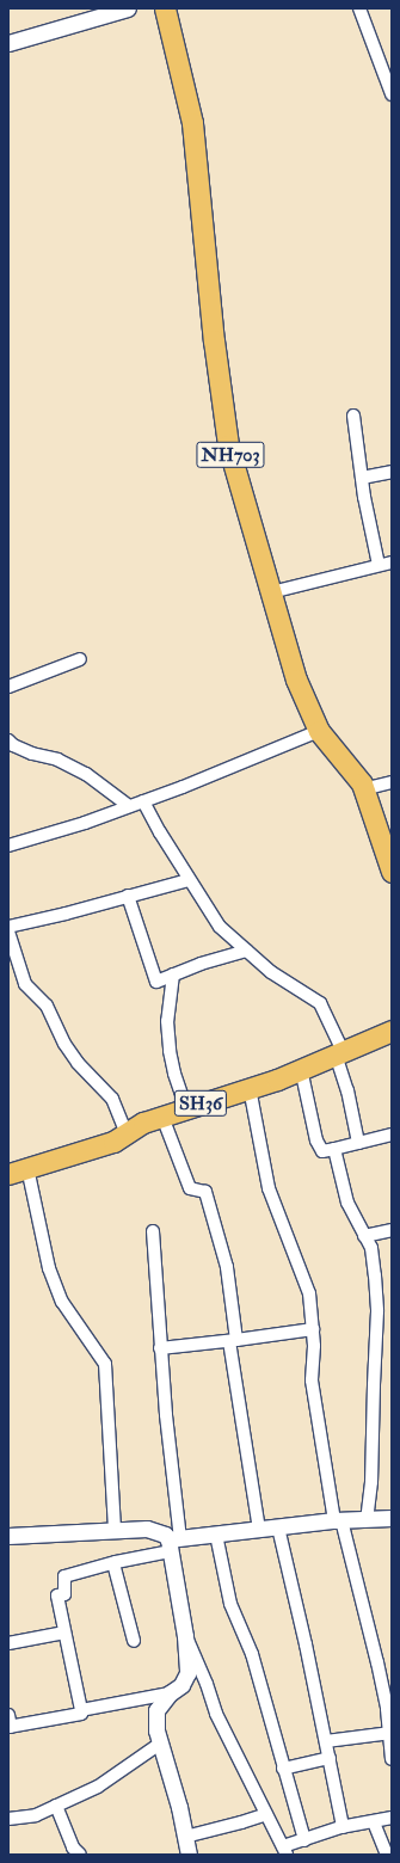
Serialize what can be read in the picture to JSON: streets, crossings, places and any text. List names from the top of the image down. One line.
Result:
{"streets":{"highway":["NH703","SH36"]}}
